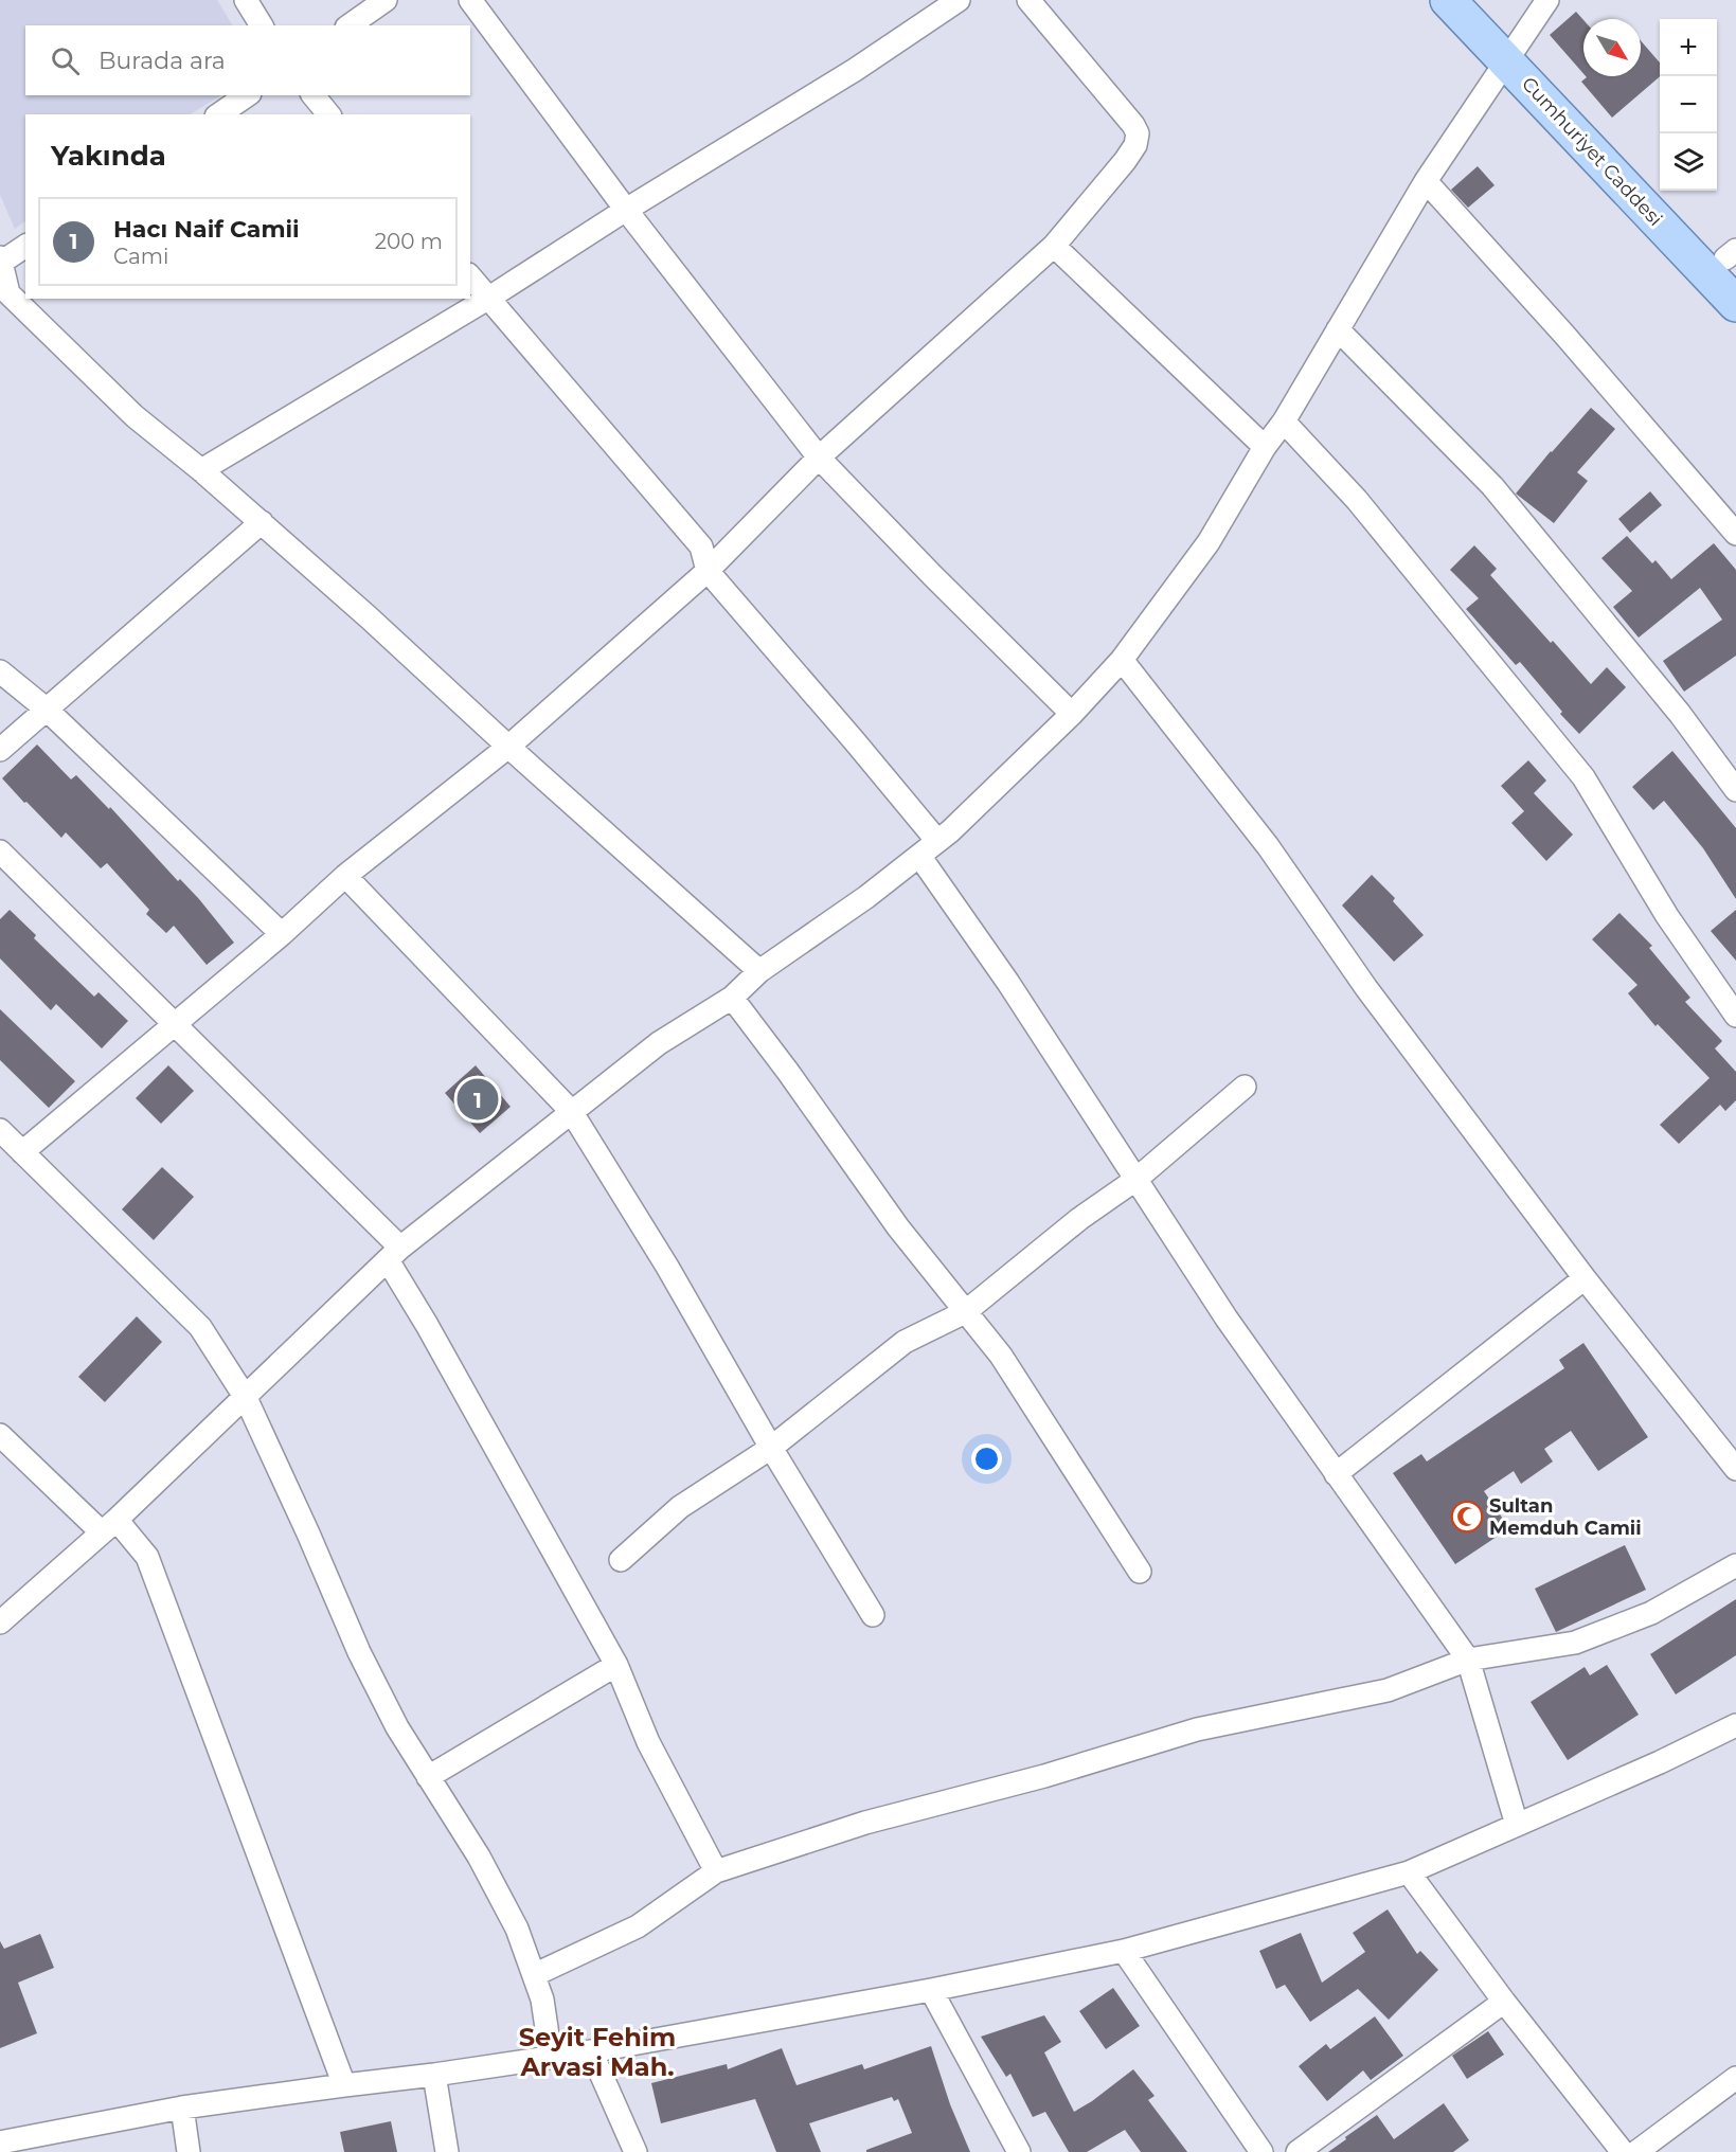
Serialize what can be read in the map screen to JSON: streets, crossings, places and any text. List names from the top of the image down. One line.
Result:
{"streets":{"main road":["Cumhuriyet Caddesi"]},"districts":["Seyit Fehim Arvasi Mah."],"places":{"mosque":["Sultan Memduh Camii"]},"north":"bottom right","page":{"map_buttons":["+","−"],"search":"Burada ara","heading":"Yakında","list":[{"mark":"1","name":"Hacı Naif Camii","note":"Cami","value":"200 m"}],"pins":"1"}}
